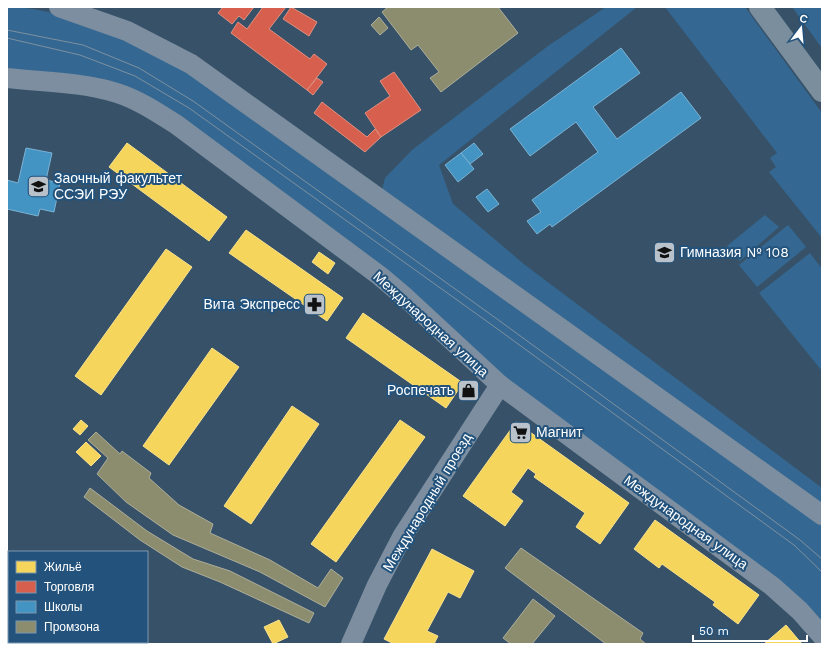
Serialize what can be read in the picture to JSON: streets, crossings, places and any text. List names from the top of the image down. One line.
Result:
{"streets":{"street":["Международная улица","Международный проезд"]},"crossings":[["Международная улица","Международный проезд"]],"places":{"school or university":["Заочный факультет ССЭИ РЭУ","Гимназия № 108"],"pharmacy":["Вита Экспресс"],"shop":["Роспечать"],"supermarket":["Магнит"]},"legend":["Жильё","Торговля","Школы","Промзона"],"scale_bar":"50 m","north":"top"}
